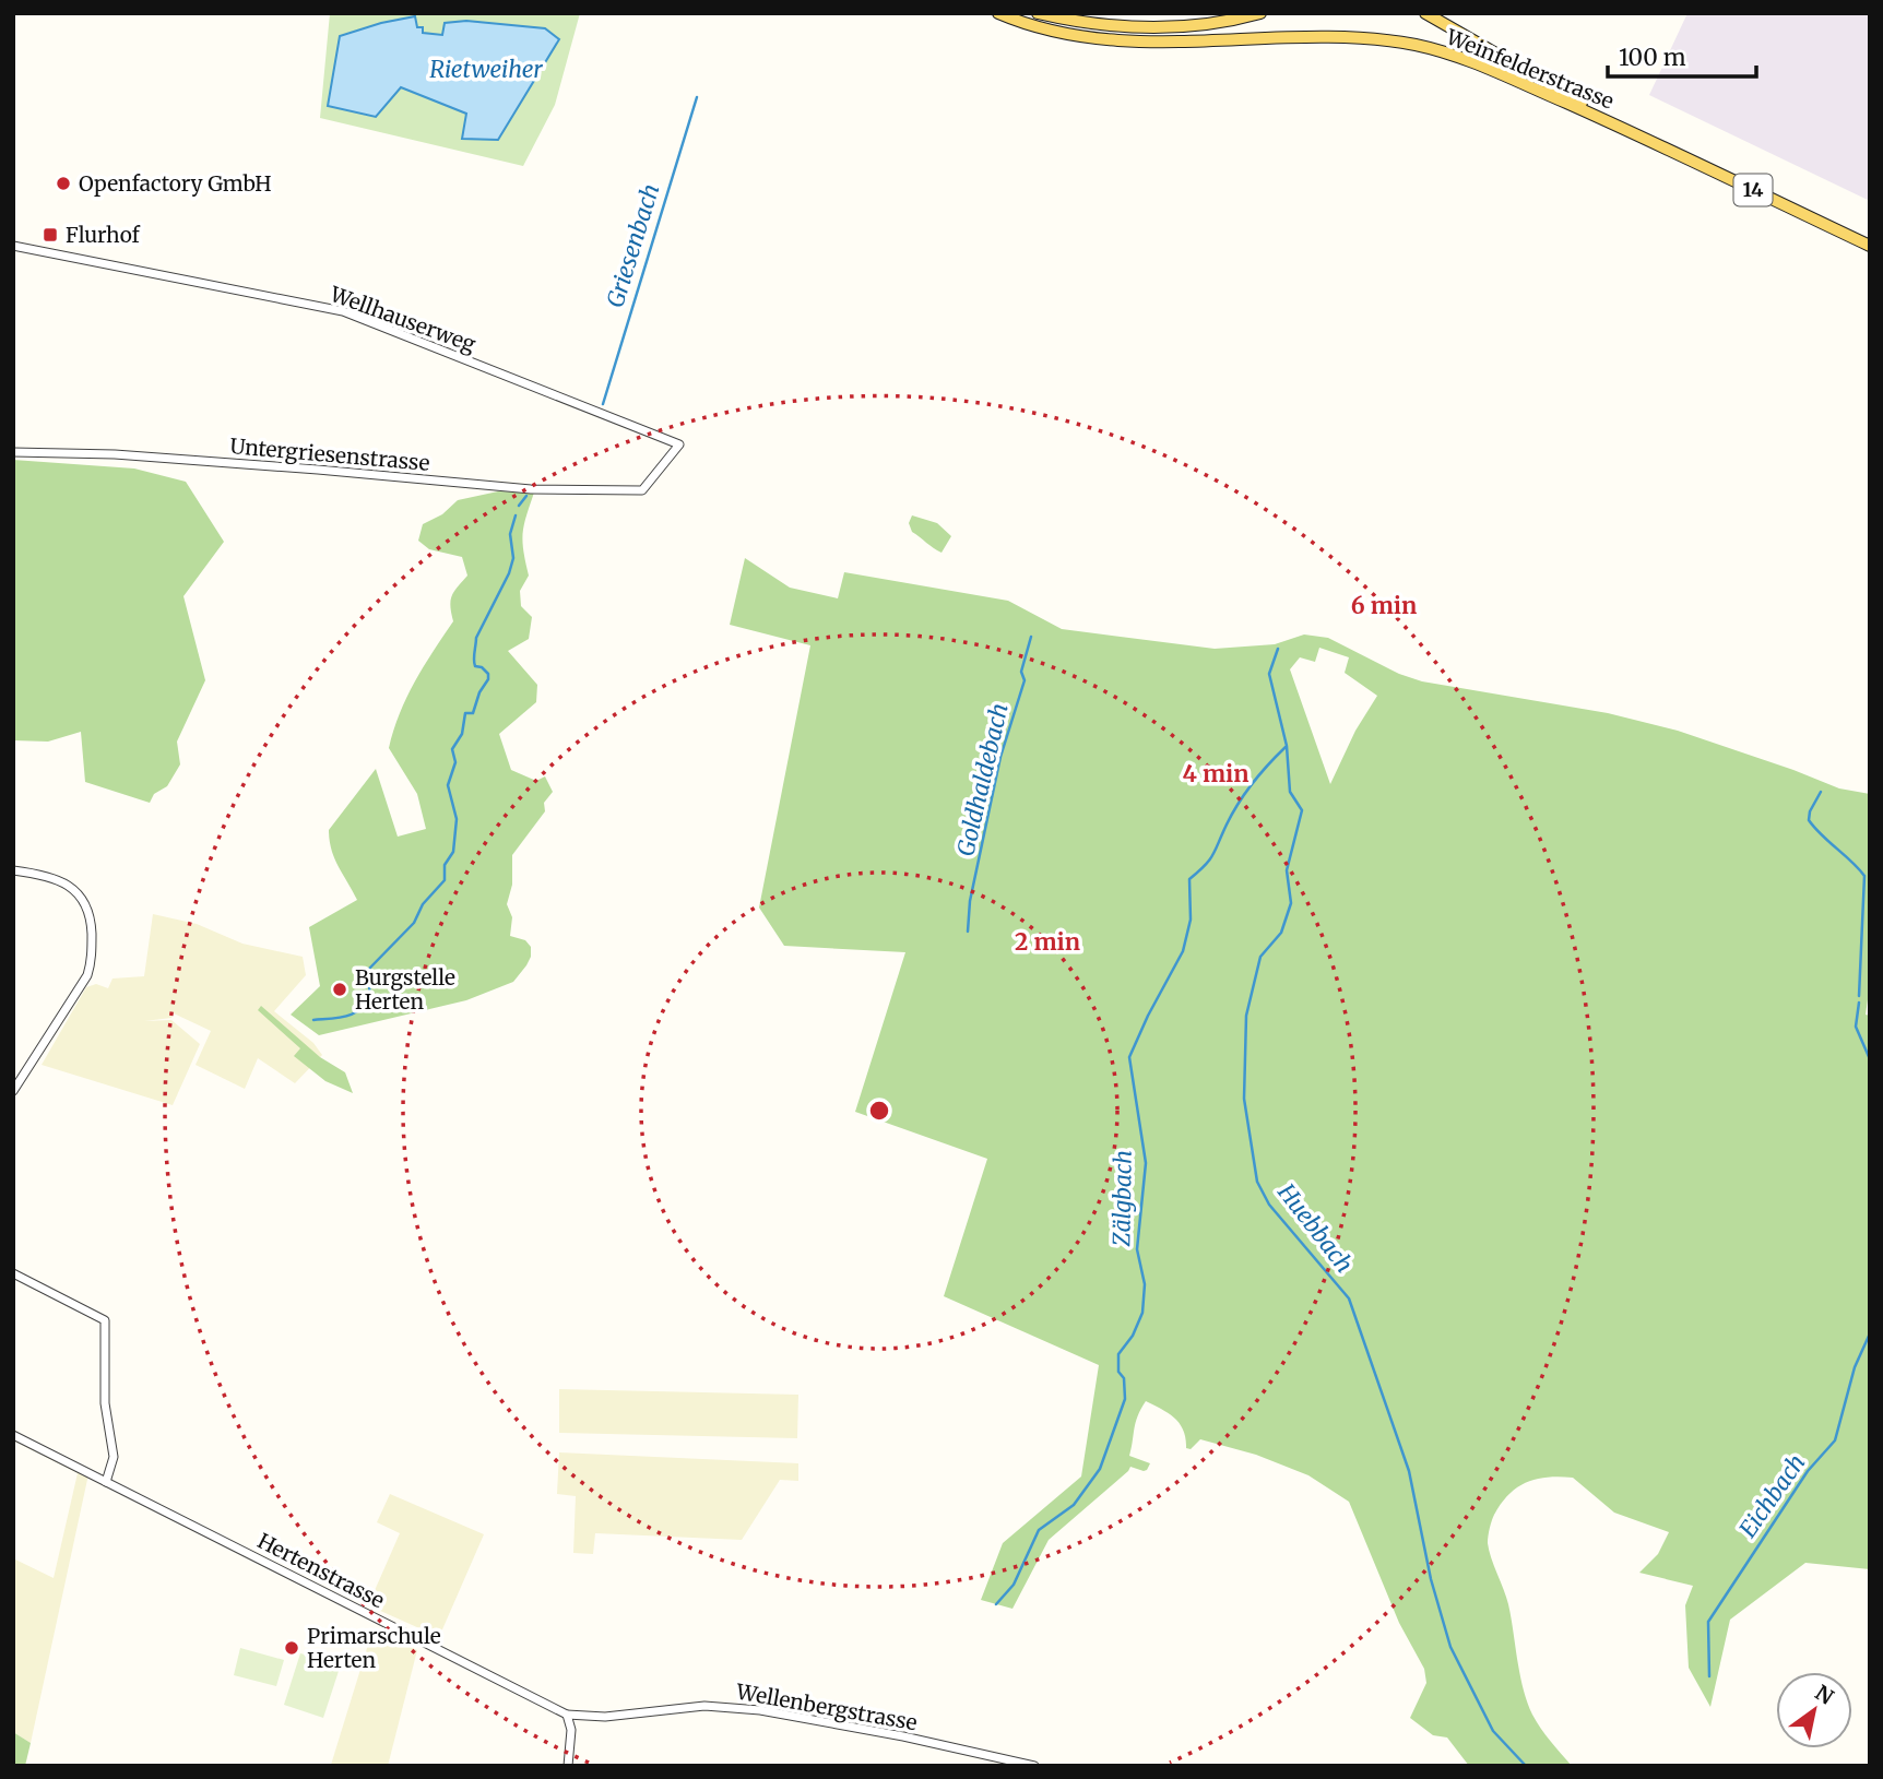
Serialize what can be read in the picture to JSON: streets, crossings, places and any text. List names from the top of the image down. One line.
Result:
{"streets":{"main road":["Weinfelderstrasse","14"],"street":["Wellhauserweg","Untergriesenstrasse","Hertenstrasse","Wellenbergstrasse"]},"crossings":[["Wellhauserweg","Untergriesenstrasse"],["Hertenstrasse","Wellenbergstrasse"]],"water":["Rietweiher","Griesenbach","Goldhaldebach","Zälgbach","Huebbach","Eichbach"],"places":{"other":["Openfactory GmbH","Burgstelle Herten","Primarschule Herten"],"transit":["Flurhof"]},"scale_bar":"100 m","north":"top right","rings":["6 min","4 min","2 min"]}
